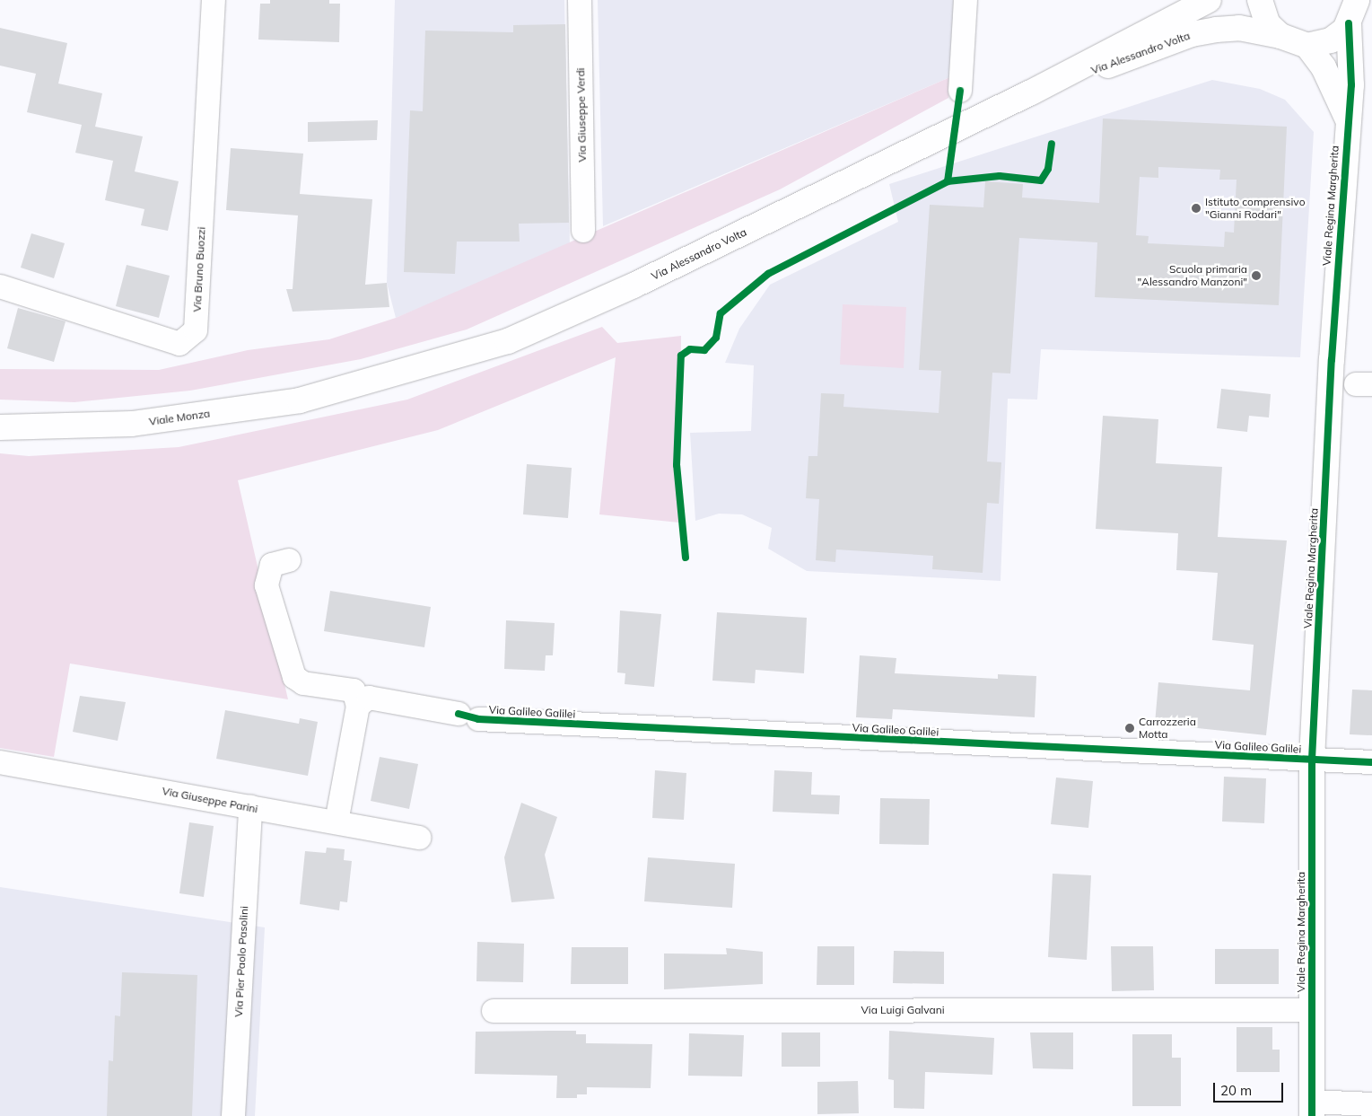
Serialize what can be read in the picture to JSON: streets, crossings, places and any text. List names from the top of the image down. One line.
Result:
{"streets":{"main road":["Via Alessandro Volta","Viale Regina Margherita","Viale Monza"],"street":["Via Giuseppe Verdi","Via Bruno Buozzi","Via Galileo Galilei","Via Giuseppe Parini","Via Pier Paolo Pasolini","Via Luigi Galvani"]},"crossings":[["Via Alessandro Volta","Viale Regina Margherita"],["Via Alessandro Volta","Viale Monza"],["Viale Regina Margherita","Via Galileo Galilei"],["Viale Regina Margherita","Via Luigi Galvani"],["Via Giuseppe Parini","Via Pier Paolo Pasolini"]],"places":["Istituto comprensivo \"Gianni Rodari\"","Scuola primaria \"Alessandro Manzoni\"","Carrozzeria Motta"],"scale_bar":"20 m"}
